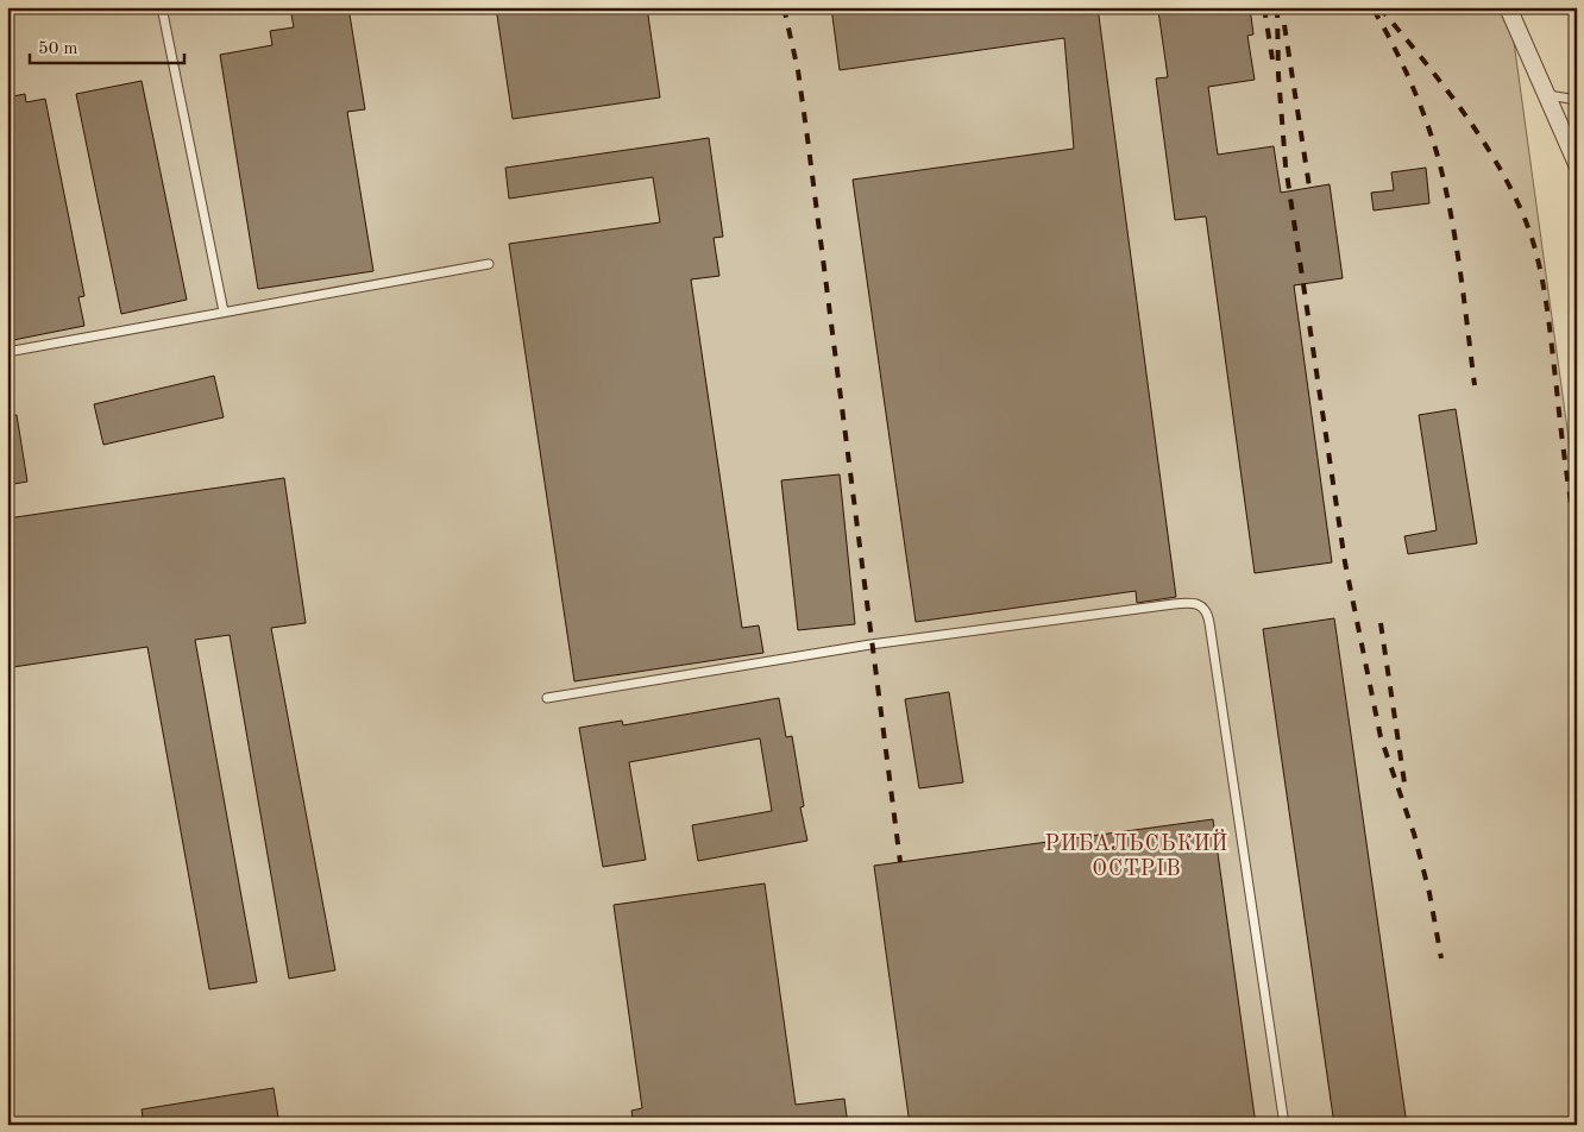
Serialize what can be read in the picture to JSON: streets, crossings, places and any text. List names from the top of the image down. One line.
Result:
{"districts":["РИБАЛЬСЬКИЙ ОСТРІВ"],"scale_bar":"50 m"}
